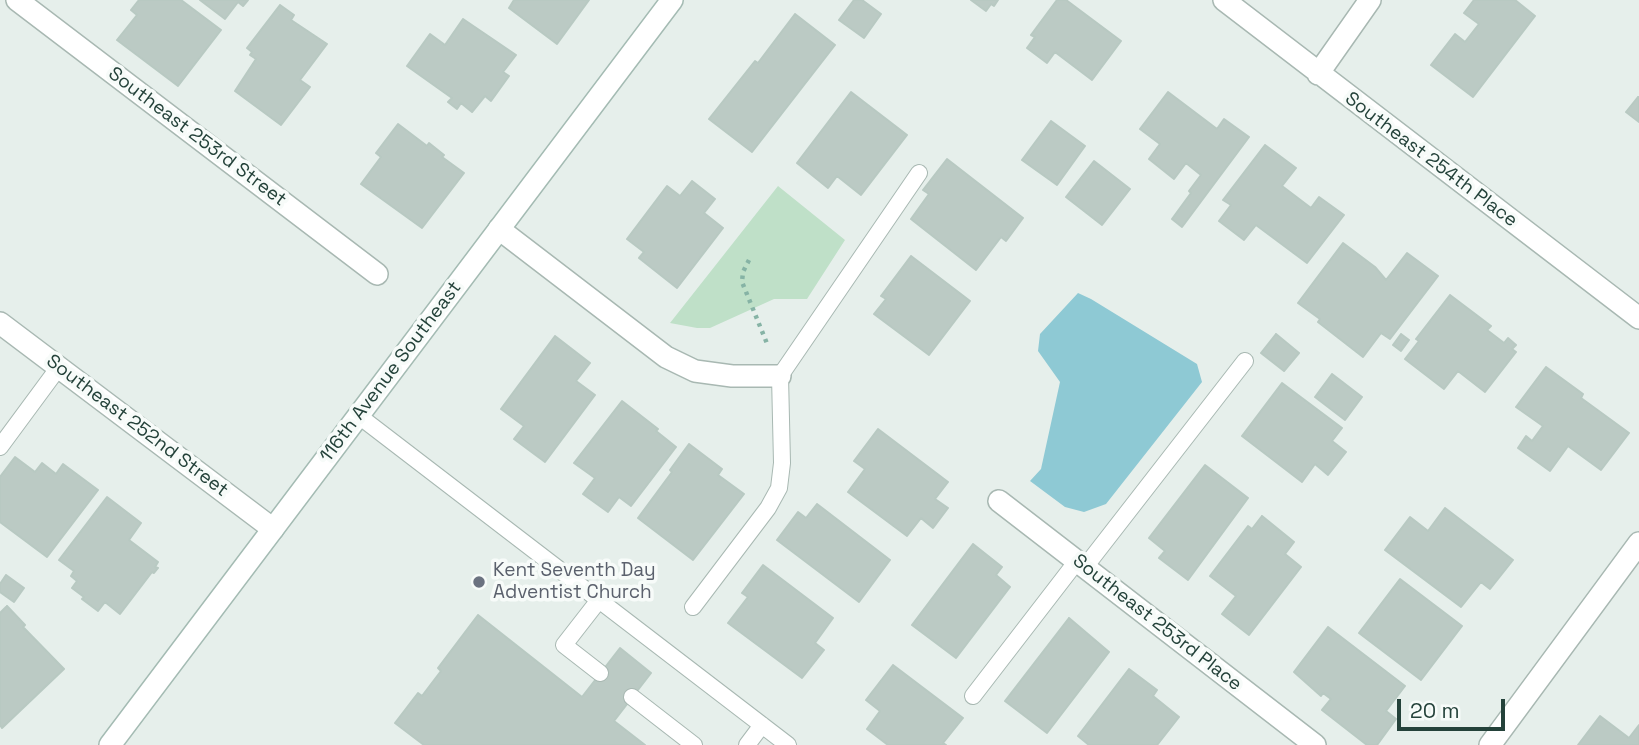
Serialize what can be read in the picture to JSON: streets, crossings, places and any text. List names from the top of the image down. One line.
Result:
{"streets":{"street":["Southeast 253rd Street","Southeast 254th Place","116th Avenue Southeast","Southeast 252nd Street","Southeast 253rd Place"]},"crossings":[["116th Avenue Southeast","Southeast 252nd Street"]],"places":["Kent Seventh Day Adventist Church"],"scale_bar":"20 m"}
